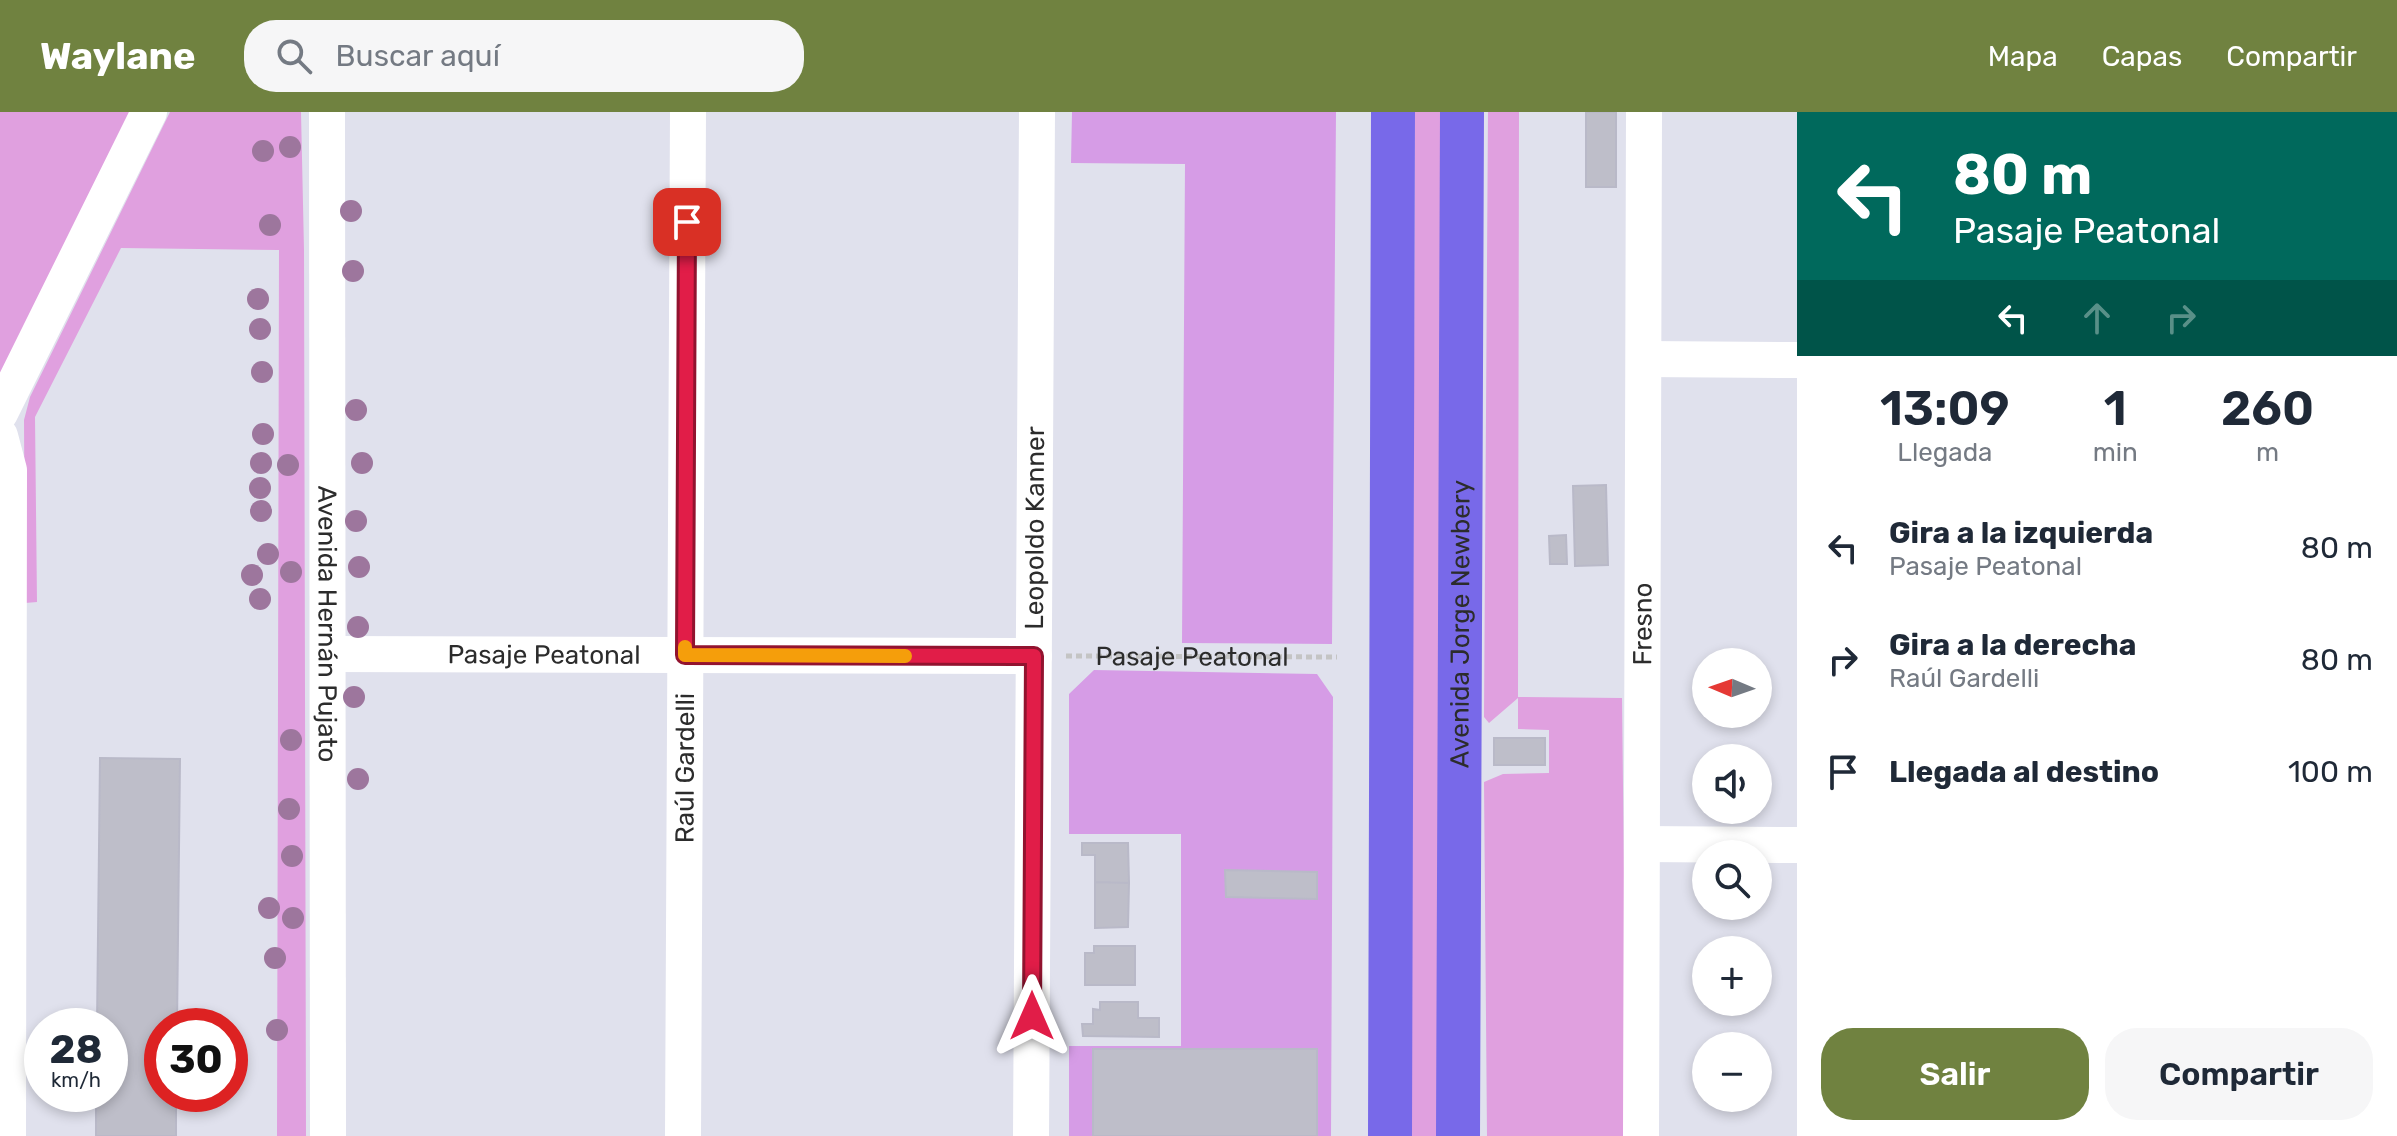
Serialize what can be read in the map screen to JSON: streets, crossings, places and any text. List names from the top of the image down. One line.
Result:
{"streets":{"main road":["Avenida Jorge Newbery"],"street":["Leopoldo Kanner","Avenida Hernán Pujato","Fresno","Pasaje Peatonal","Raúl Gardelli"]},"crossings":[["Leopoldo Kanner","Pasaje Peatonal"],["Avenida Hernán Pujato","Pasaje Peatonal"],["Pasaje Peatonal","Raúl Gardelli"]],"north":"left","page":{"header":"Waylane","search":"Buscar aquí","nav":["Mapa","Capas","Compartir"],"turn":["80 m","Pasaje Peatonal"],"eta":["13:09","Llegada","1","min","260","m"],"list":[{"name":"Gira a la izquierda","note":"Pasaje Peatonal","value":"80 m"},{"name":"Gira a la derecha","note":"Raúl Gardelli","value":"80 m"},{"name":"Llegada al destino","value":"100 m"}],"map_buttons":["+","−"],"speed":"28 km/h","limit":"30","buttons":["Salir","Compartir"]}}
